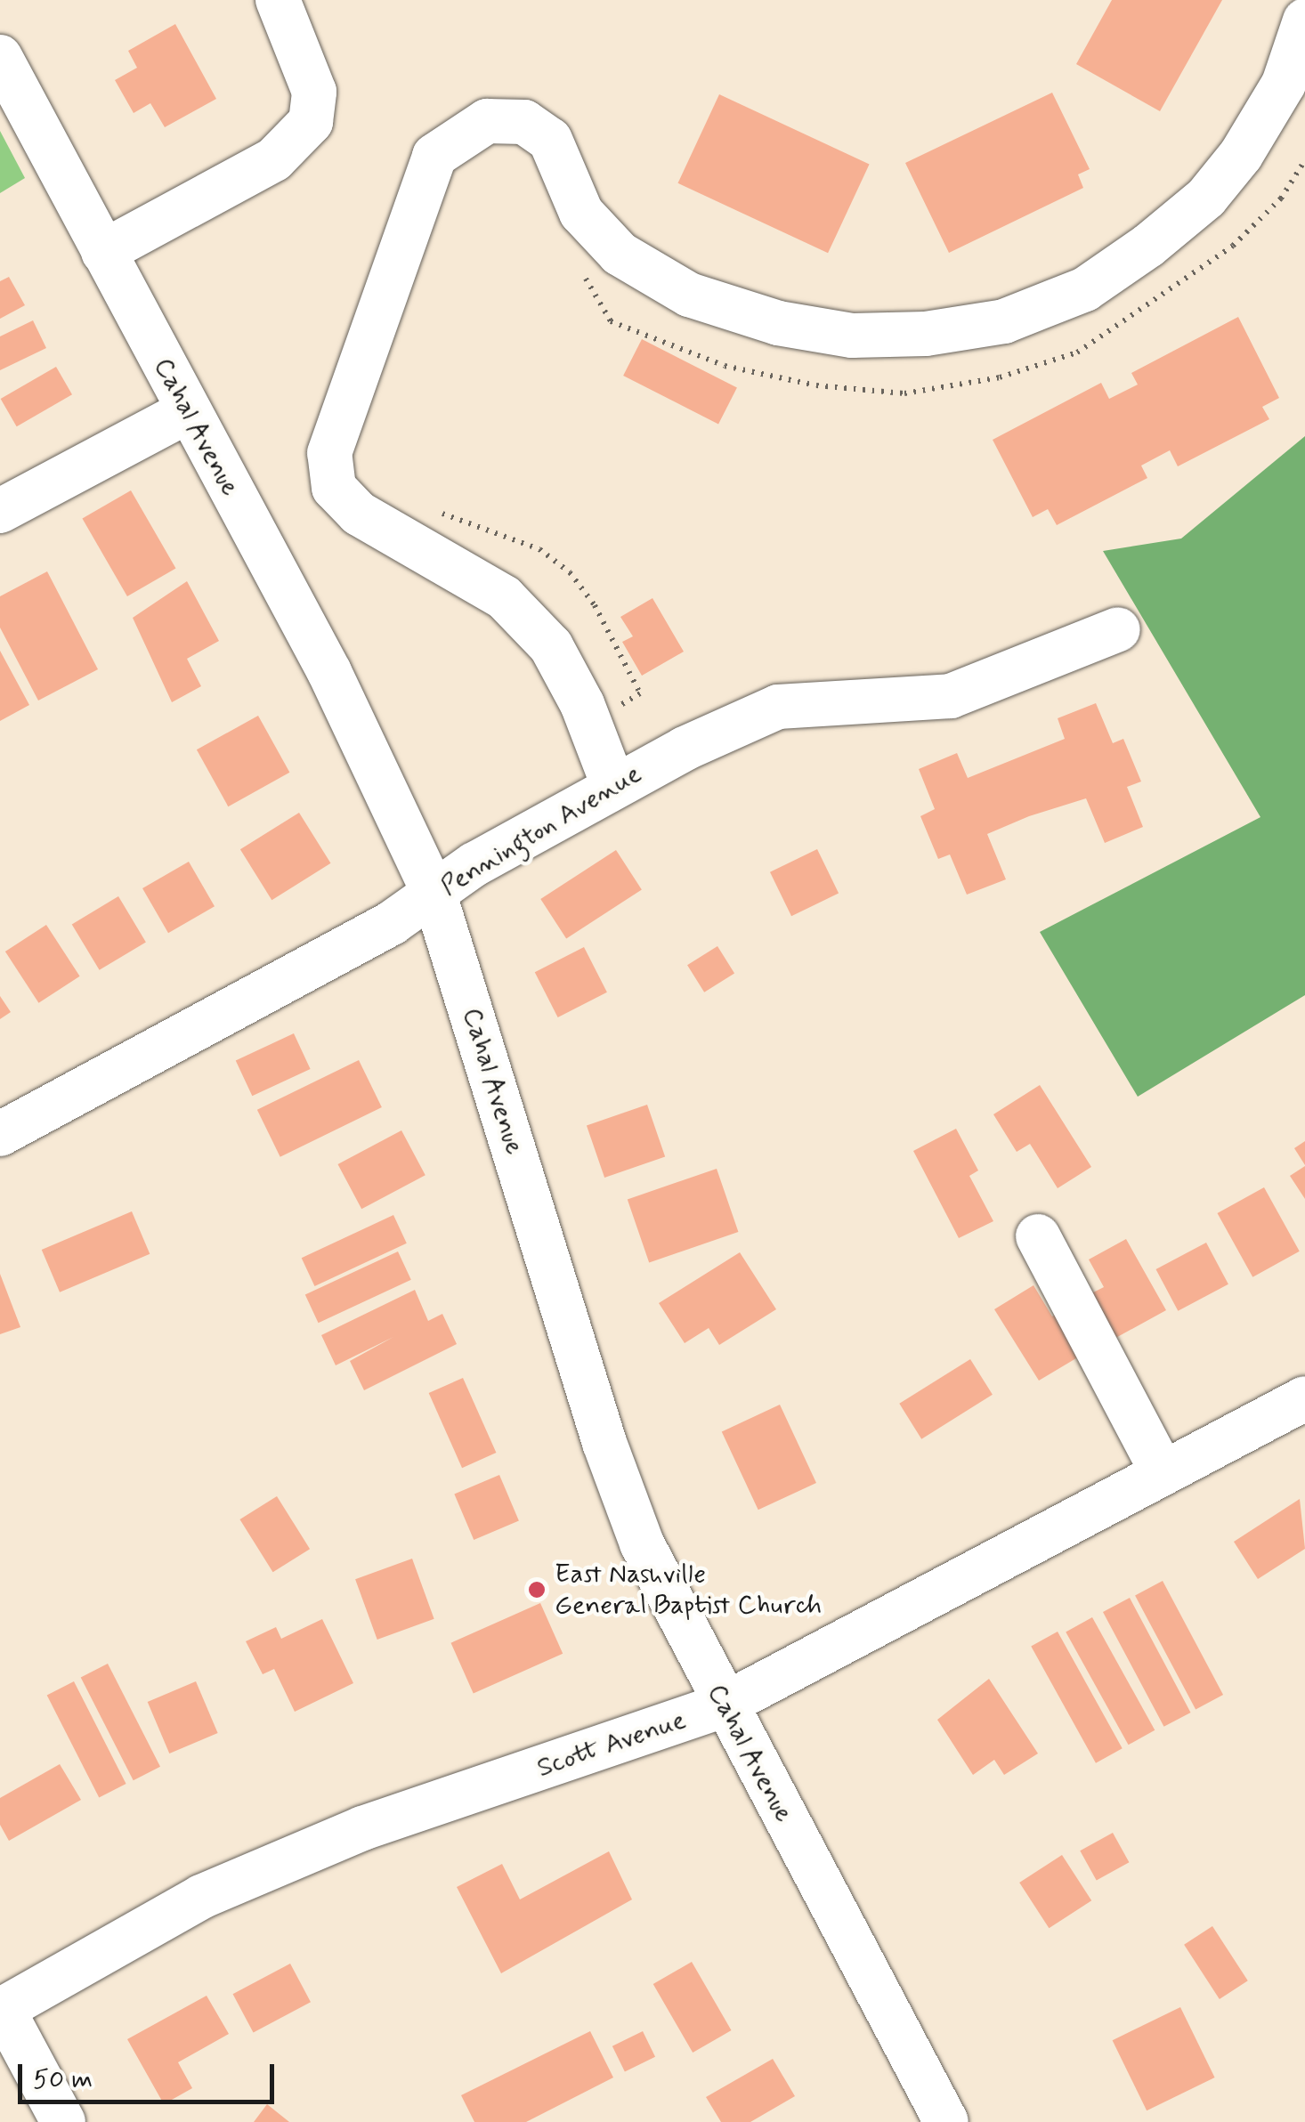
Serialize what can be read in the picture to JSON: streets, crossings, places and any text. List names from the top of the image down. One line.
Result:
{"streets":{"street":["Cahal Avenue","Pennington Avenue","Scott Avenue"]},"crossings":[["Cahal Avenue","Pennington Avenue"],["Cahal Avenue","Scott Avenue"]],"places":["East Nashville General Baptist Church"],"scale_bar":"50 m"}
